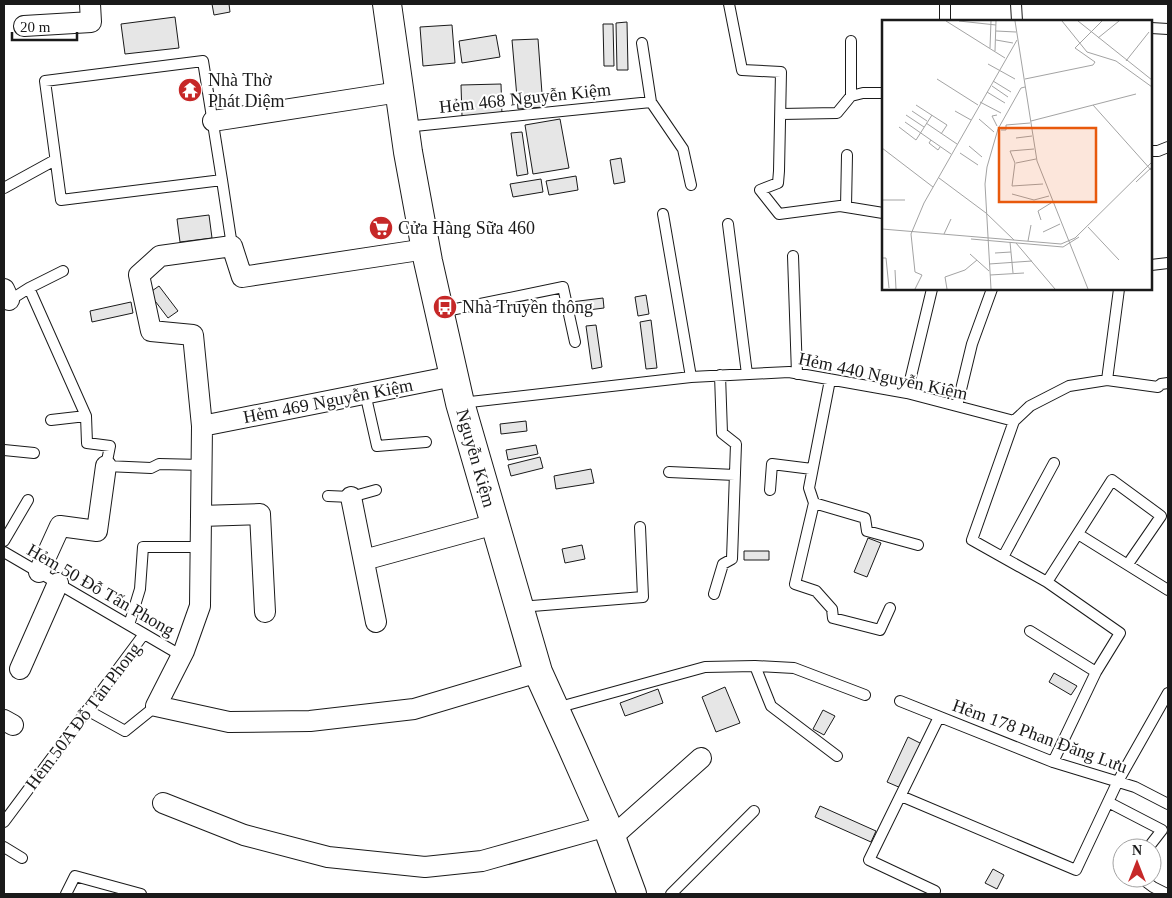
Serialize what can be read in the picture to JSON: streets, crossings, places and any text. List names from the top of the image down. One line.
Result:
{"streets":{"main road":["Nguyễn Kiệm"],"street":["Hẻm 469 Nguyễn Kiệm"],"lane":["Hẻm 468 Nguyễn Kiệm","Hẻm 440 Nguyễn Kiệm","Hẻm 50 Đỗ Tấn Phong","Hẻm 50A Đỗ Tấn Phong","Hẻm 178 Phan Đăng Lưu"]},"crossings":[["Hẻm 468 Nguyễn Kiệm","Nguyễn Kiệm"],["Hẻm 440 Nguyễn Kiệm","Nguyễn Kiệm"],["Hẻm 469 Nguyễn Kiệm","Nguyễn Kiệm"],["Hẻm 50 Đỗ Tấn Phong","Hẻm 50A Đỗ Tấn Phong"]],"places":{"temple":["Nhà Thờ Phát Diệm"],"supermarket":["Cửa Hàng Sữa 460"],"bus stop":["Nhà Truyền thông"]},"scale_bar":"20 m","north":"top"}
